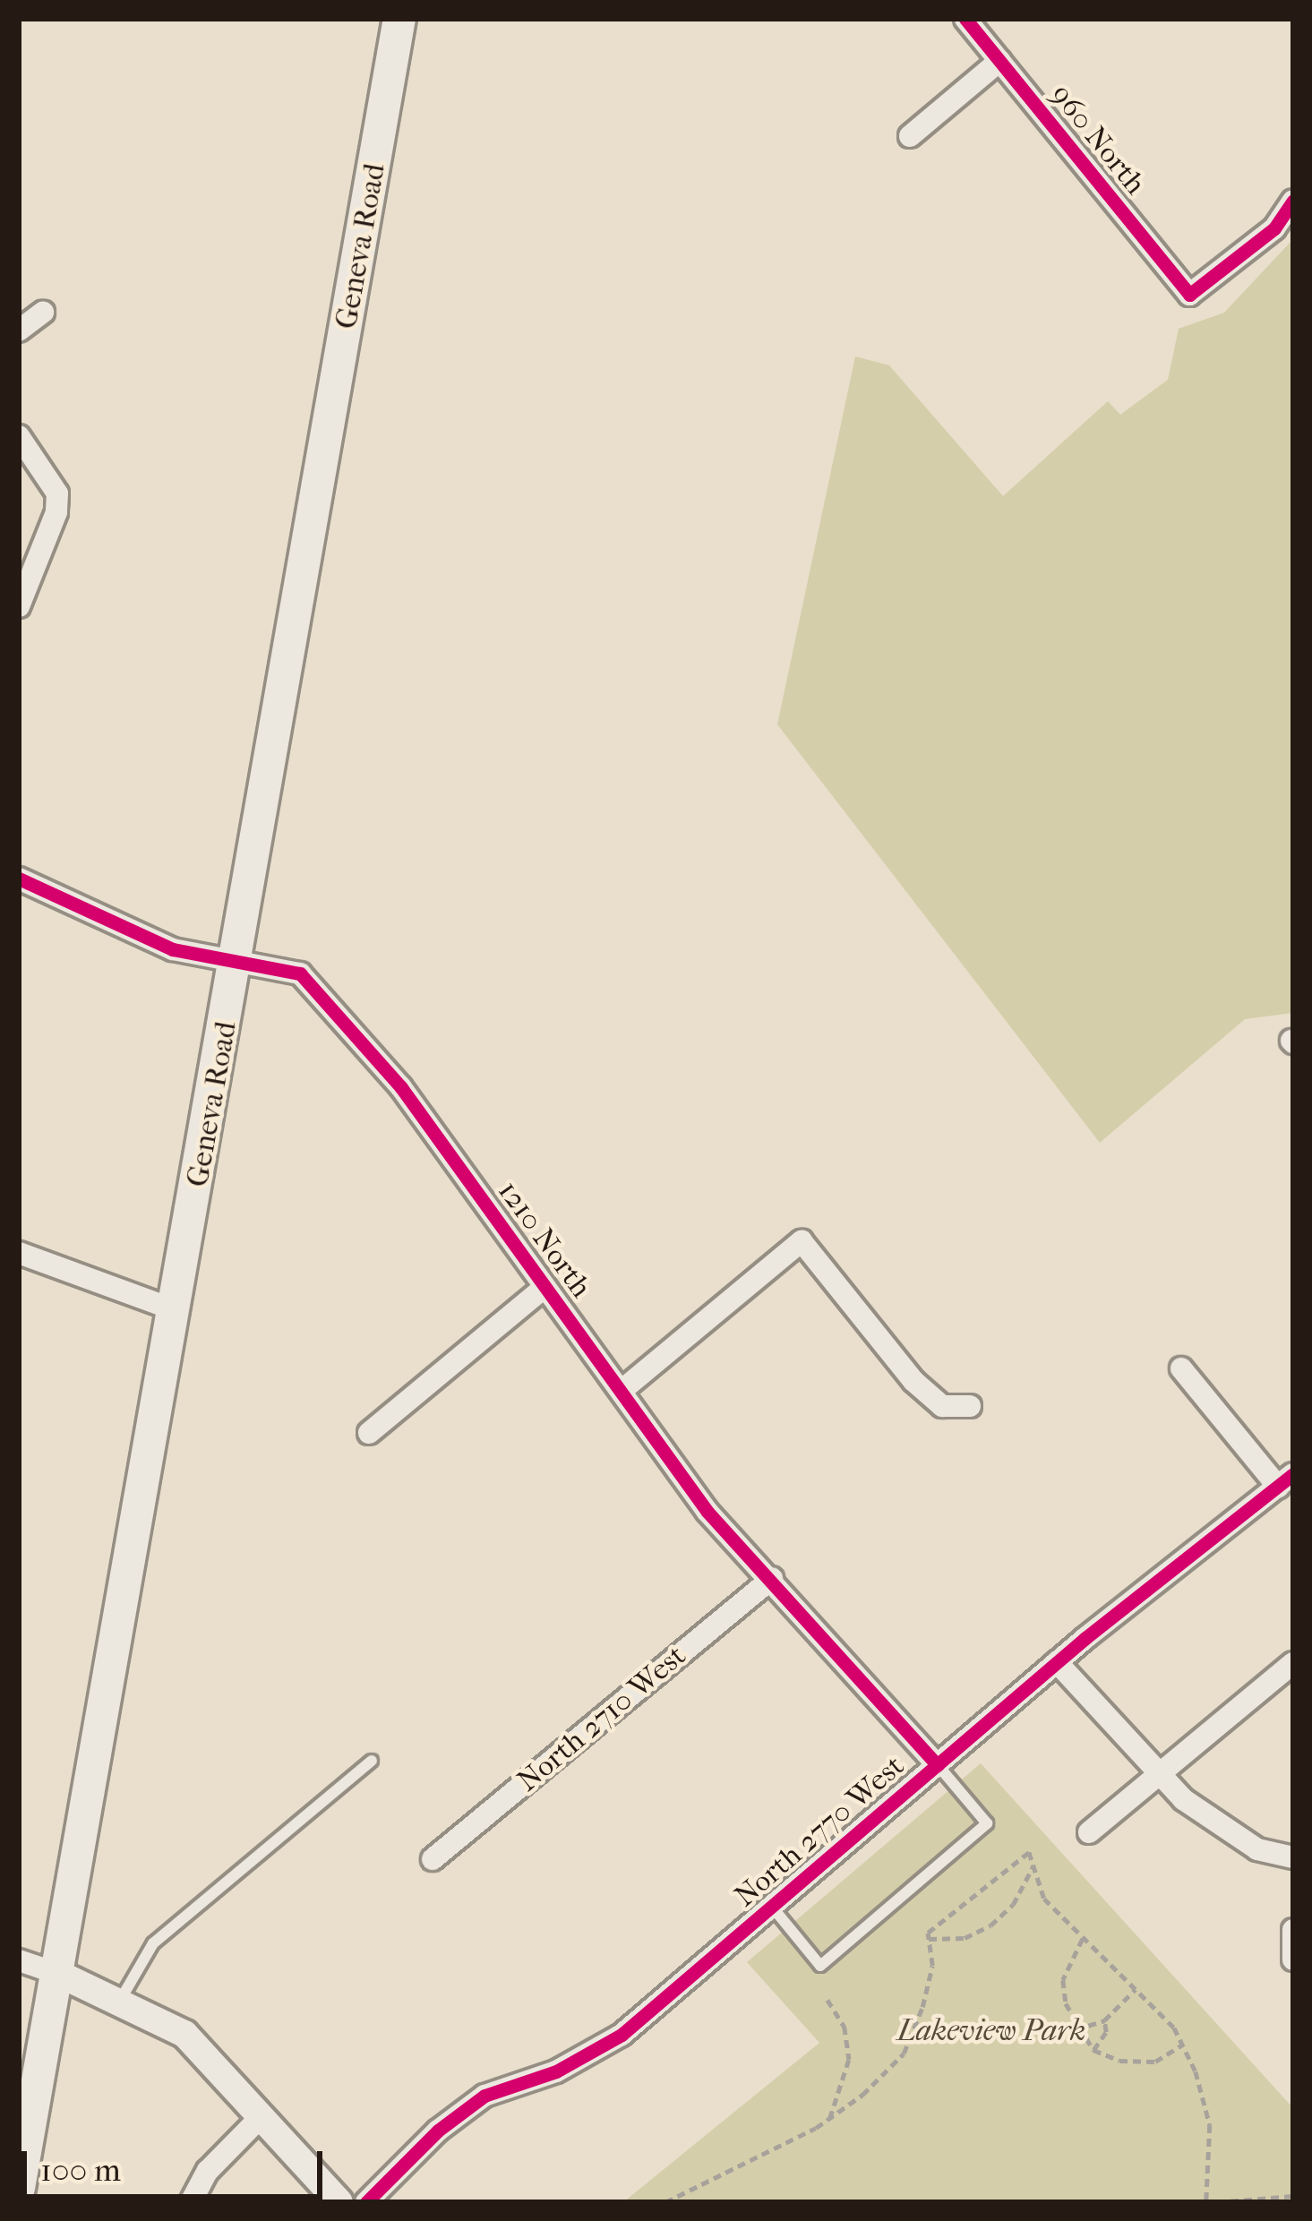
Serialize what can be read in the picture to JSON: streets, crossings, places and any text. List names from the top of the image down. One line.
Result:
{"streets":{"main road":["Geneva Road"],"street":["960 North","1210 North","North 2710 West","North 2770 West"]},"crossings":[["Geneva Road","1210 North"],["1210 North","North 2710 West"],["1210 North","North 2770 West"]],"parks":["Lakeview Park"],"scale_bar":"100 m"}
